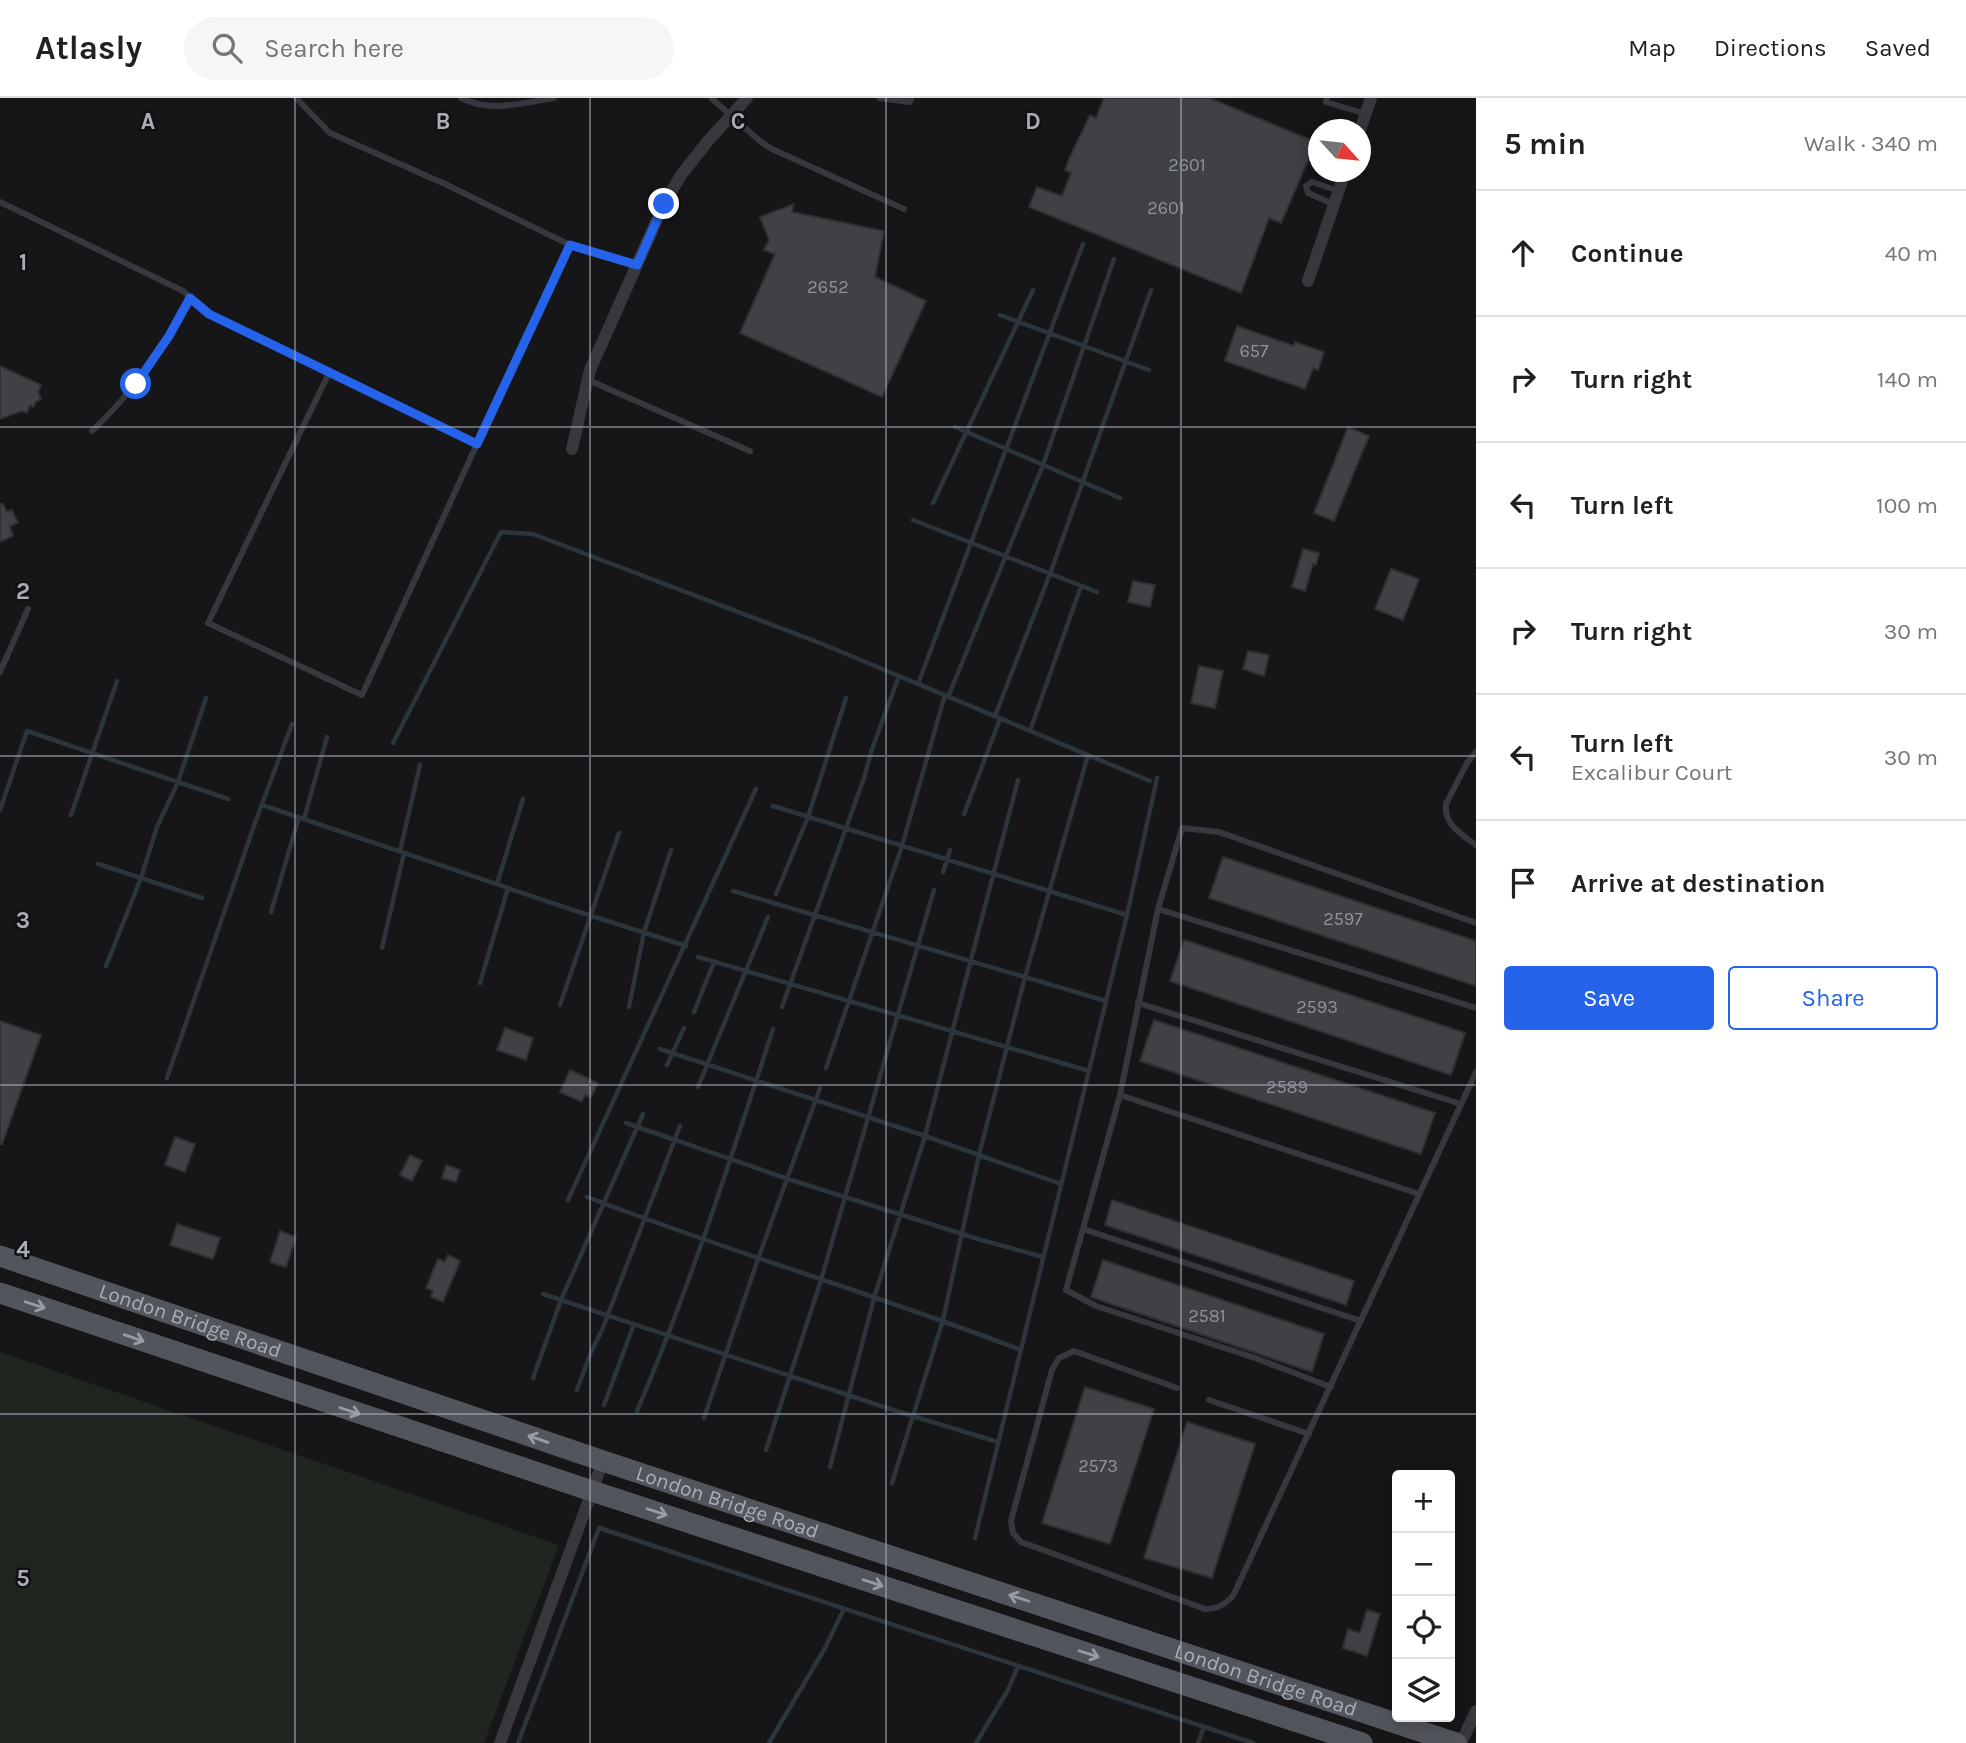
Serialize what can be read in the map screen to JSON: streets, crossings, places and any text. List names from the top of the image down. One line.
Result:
{"streets":{"main road":["London Bridge Road"]},"house_numbers":["2601","2601","2652","657","2597","2593","2589","2581","2573"],"north":"bottom right","page":{"header":"Atlasly","search":"Search here","nav":["Map","Directions","Saved"],"heading":["5 min","Walk · 340 m"],"list":[["Continue","40 m"],["Turn right","140 m"],["Turn left","100 m"],["Turn right","30 m"],["Turn left","Excalibur Court","30 m"],"Arrive at destination"],"buttons":["Save","Share"],"map_buttons":["+","−"]},"grid":{"columns":["A","B","C","D"],"rows":["1","2","3","4","5"]}}
